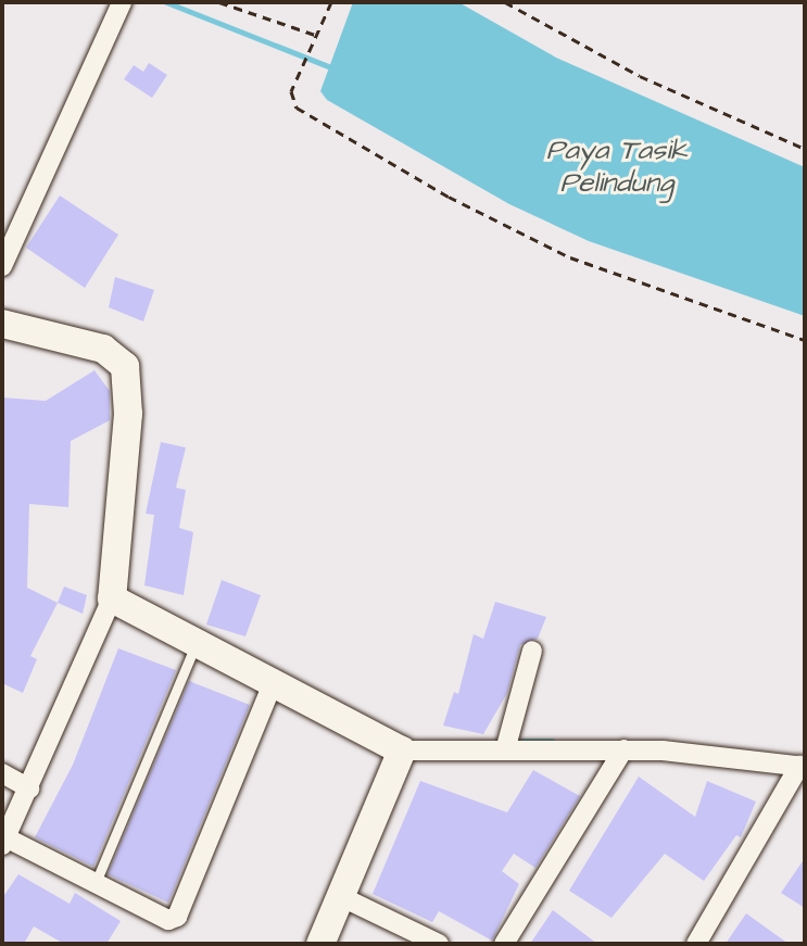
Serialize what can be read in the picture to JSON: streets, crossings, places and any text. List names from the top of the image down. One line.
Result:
{"water":["Paya Tasik Pelindung"]}
